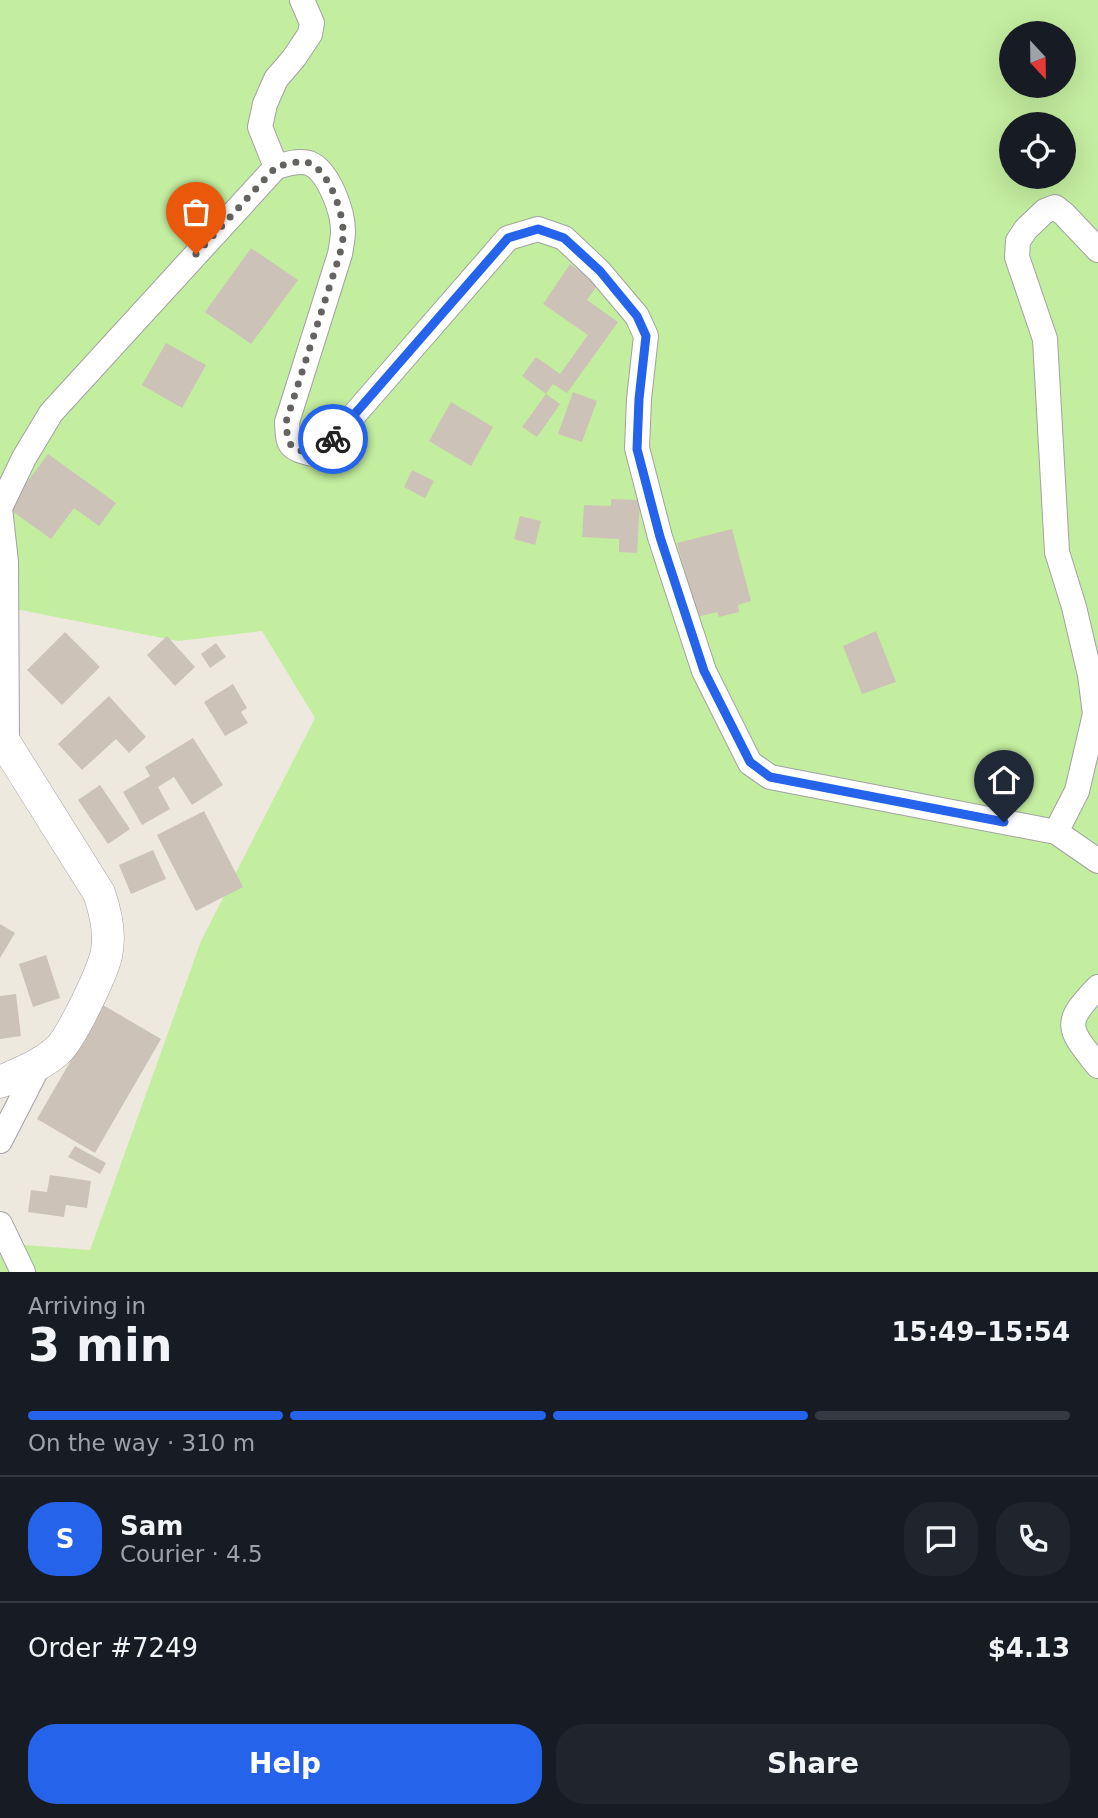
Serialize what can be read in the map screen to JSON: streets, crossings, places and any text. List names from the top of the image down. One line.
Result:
{"north":"bottom","page":{"heading":["3 min","Arriving in","15:49–15:54"],"panel":["Sam","Courier · 4.5","Order #7249","$4.13"],"bar":"On the way · 310 m","round":"S","buttons":["Help","Share"]}}
